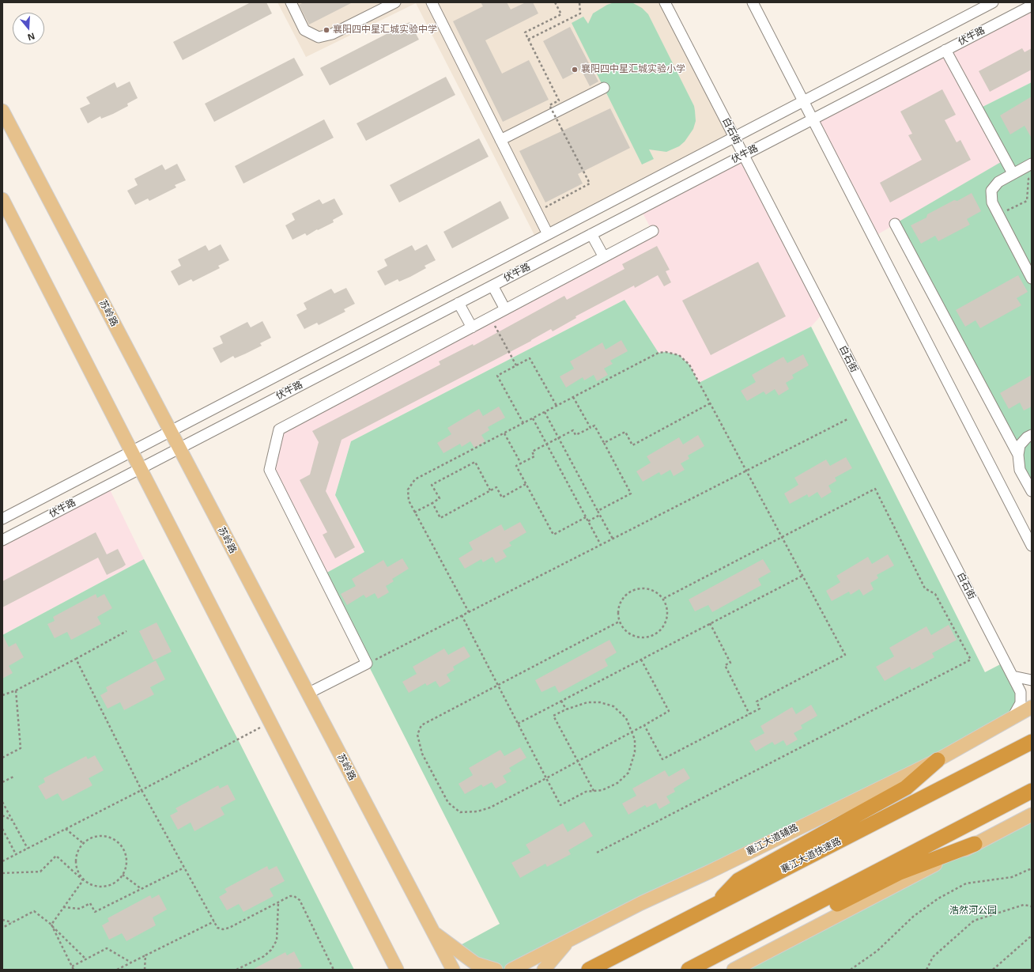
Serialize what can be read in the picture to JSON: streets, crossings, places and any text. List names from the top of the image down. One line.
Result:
{"streets":{"highway":["襄江大道快速路"],"main road":["苏岭路","襄江大道辅路"],"street":["伏牛路","白石街"]},"crossings":[["伏牛路","白石街"],["伏牛路","苏岭路"],["白石街","襄江大道辅路"]],"parks":["浩然河公园"],"places":["襄阳四中星汇城实验中学","襄阳四中星汇城实验小学"],"north":"bottom"}
